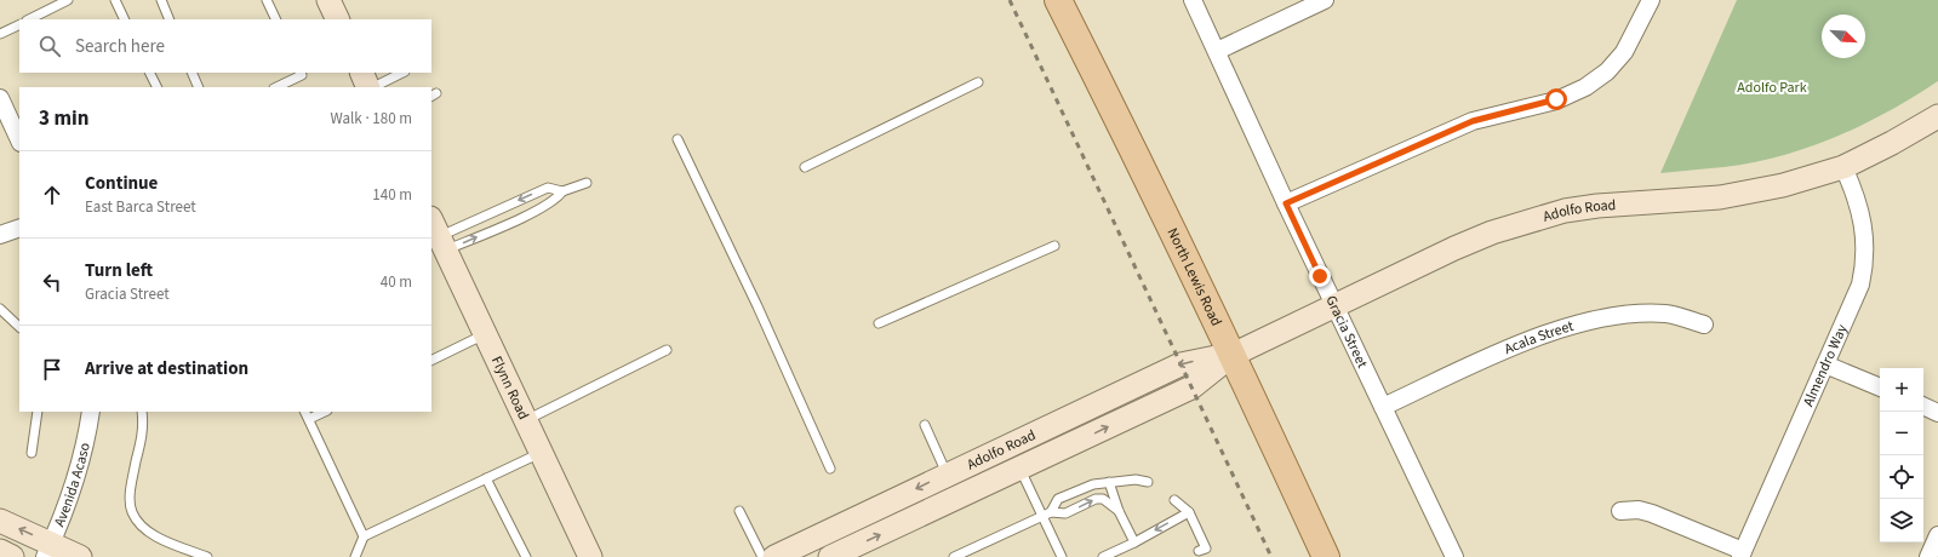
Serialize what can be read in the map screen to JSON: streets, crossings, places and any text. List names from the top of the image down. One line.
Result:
{"streets":{"main road":["Adolfo Road","North Lewis Road","Flynn Road"],"street":["Gracia Street","Acala Street","Almendro Way","Avenida Acaso"]},"crossings":[["Adolfo Road","North Lewis Road"],["Adolfo Road","Gracia Street"],["Adolfo Road","Almendro Way"],["Gracia Street","Acala Street"]],"parks":["Adolfo Park"],"north":"bottom right","page":{"search":"Search here","heading":["3 min","Walk · 180 m"],"list":[["Continue","East Barca Street","140 m"],["Turn left","Gracia Street","40 m"],"Arrive at destination"],"map_buttons":["+","−"]}}
